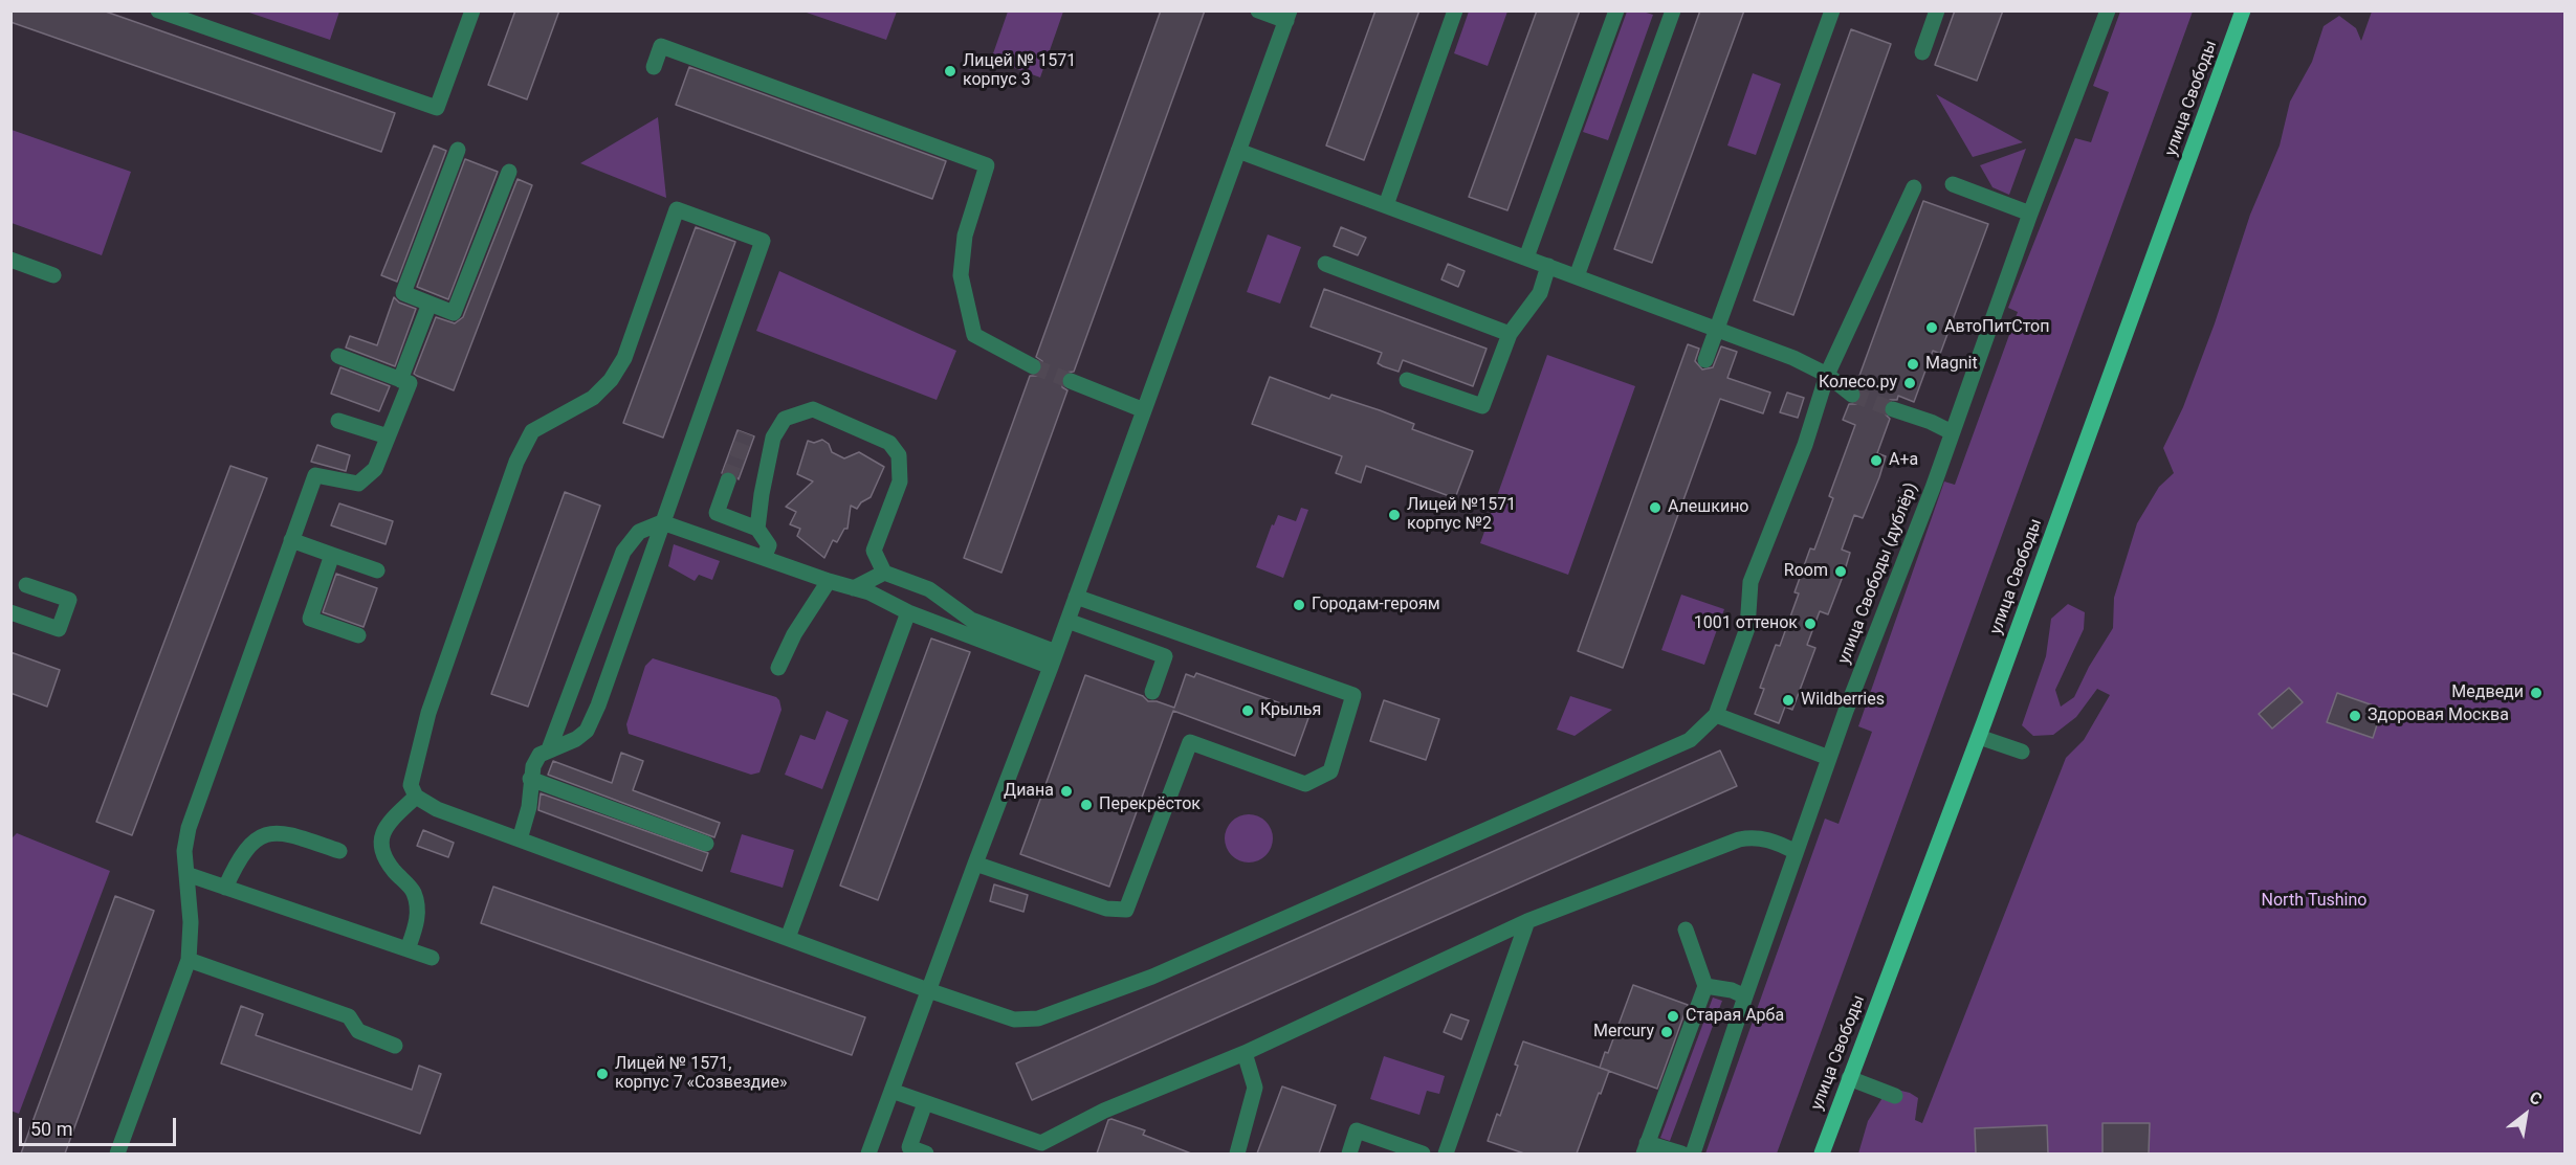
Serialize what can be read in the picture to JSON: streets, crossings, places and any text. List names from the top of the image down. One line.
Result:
{"streets":{"main road":["улица Свободы"],"street":["улица Свободы (дублёр)"]},"parks":["North Tushino"],"places":["Лицей № 1571 корпус 3","АвтоПитСтоп","Magnit","Колесо.ру","А+а","Алешкино","Лицей №1571 корпус №2","Room","Городам-героям","1001 оттенок","Медведи","Wildberries","Крылья","Здоровая Москва","Диана","Перекрёсток","Старая Арба","Mercury","Лицей № 1571, корпус 7 «Созвездие»"],"scale_bar":"50 m","north":"top right"}
